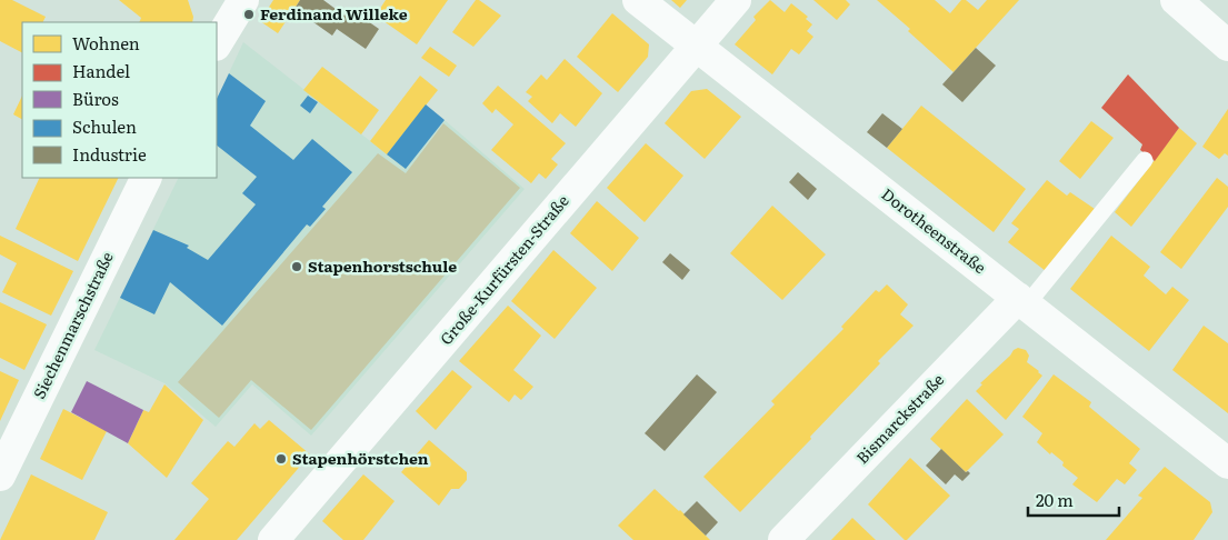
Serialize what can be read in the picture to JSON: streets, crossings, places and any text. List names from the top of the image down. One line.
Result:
{"streets":{"street":["Dorotheenstraße","Große-Kurfürsten-Straße","Siechenmarschstraße","Bismarckstraße"]},"crossings":[["Dorotheenstraße","Große-Kurfürsten-Straße"],["Dorotheenstraße","Bismarckstraße"]],"places":["Ferdinand Willeke","Stapenhorstschule","Stapenhörstchen"],"legend":["Wohnen","Handel","Büros","Schulen","Industrie"],"scale_bar":"20 m"}
